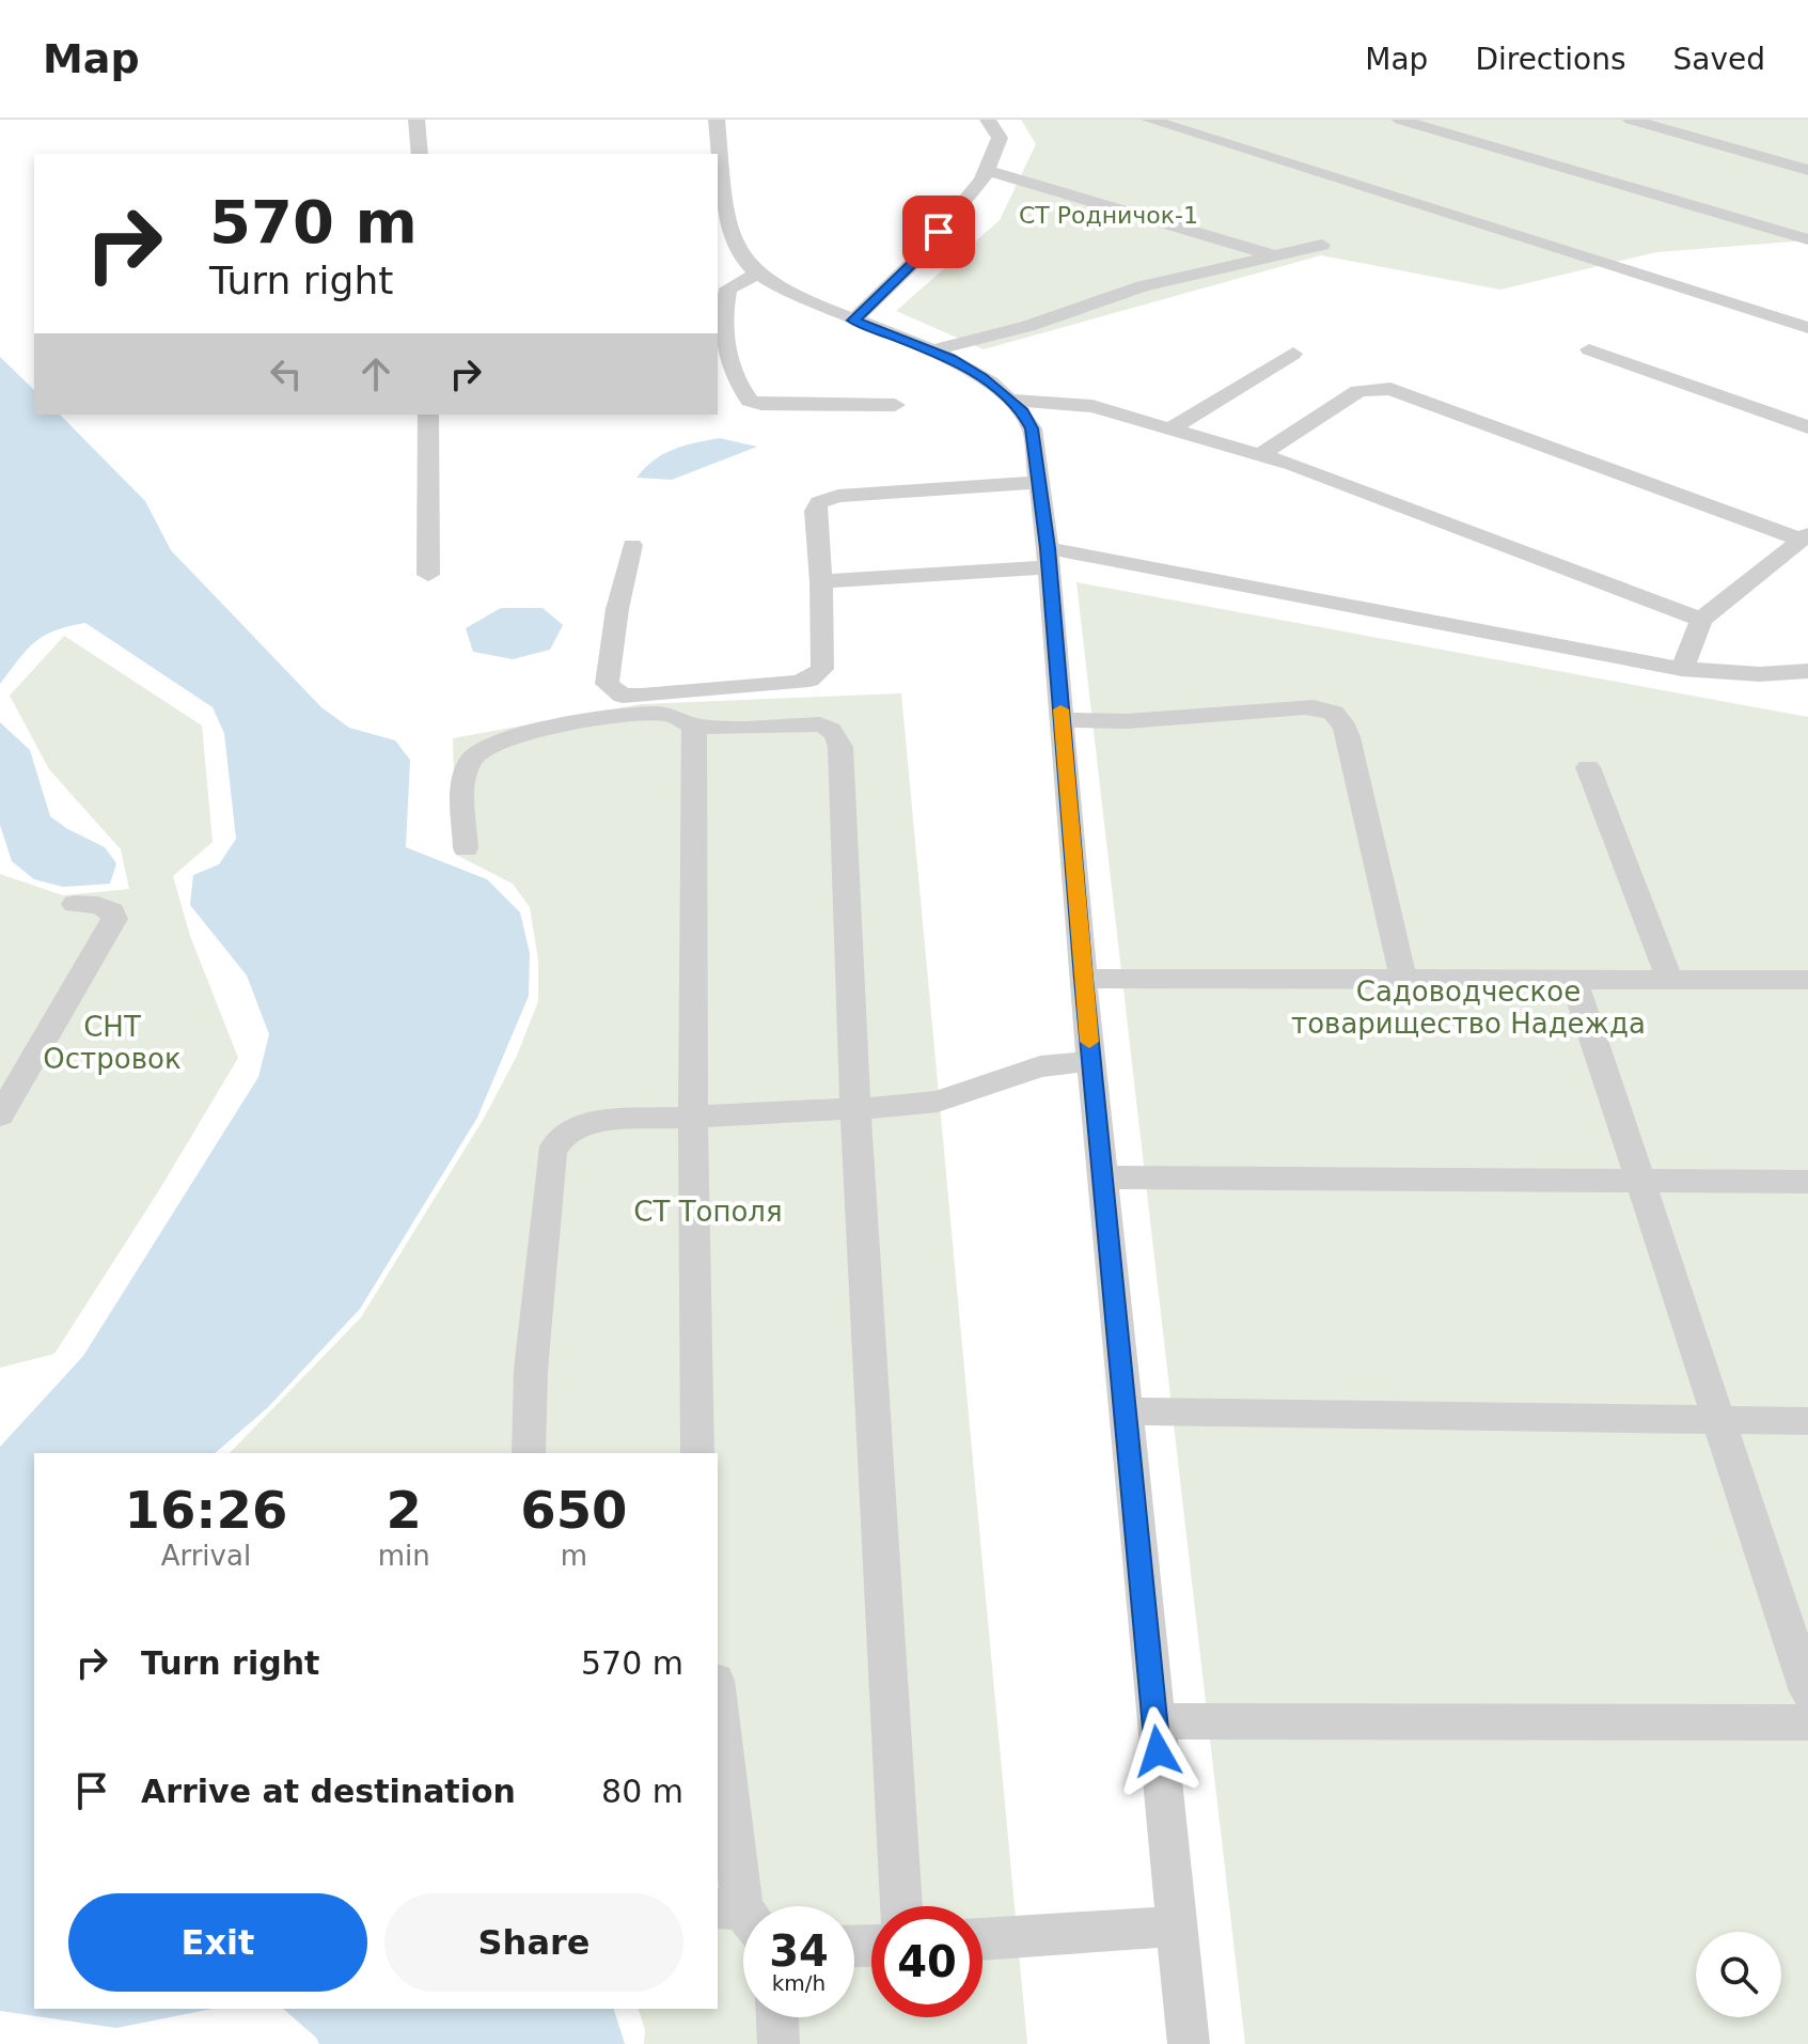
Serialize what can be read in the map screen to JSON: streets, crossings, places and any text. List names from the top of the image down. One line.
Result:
{"parks":["СТ Родничок-1","Садоводческое товарищество Надежда","СНТ Островок","СТ Тополя"],"page":{"header":"Map","nav":["Map","Directions","Saved"],"turn":["570 m","Turn right"],"eta":["16:26","Arrival","2","min","650","m"],"list":[{"name":"Turn right","value":"570 m"},{"name":"Arrive at destination","value":"80 m"}],"buttons":["Exit","Share"],"speed":"34 km/h","limit":"40"}}
